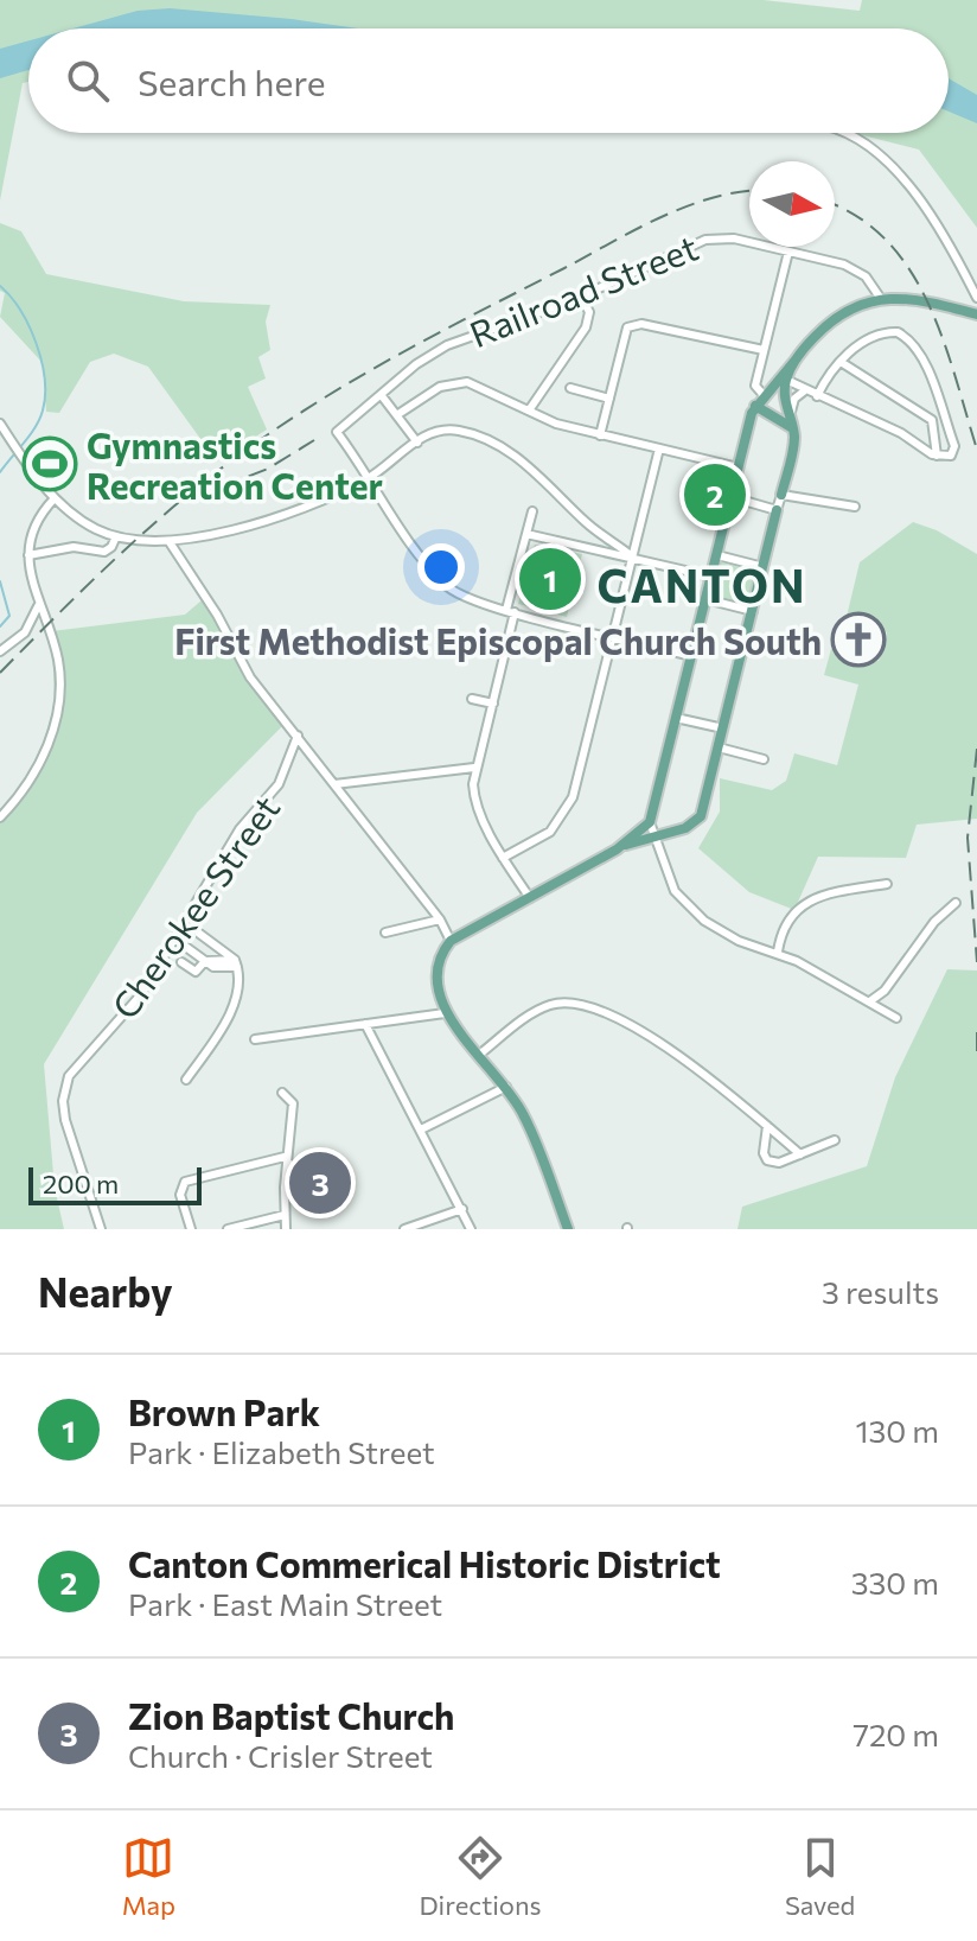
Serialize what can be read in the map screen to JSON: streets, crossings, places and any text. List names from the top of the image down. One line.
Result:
{"streets":{"street":["Railroad Street","Cherokee Street"]},"districts":["CANTON"],"places":{"sports":["Gymnastics Recreation Center"],"church":["First Methodist Episcopal Church South"]},"scale_bar":"200 m","north":"right","page":{"search":"Search here","pins":["2","1","3"],"scale":"200 m","heading":["Nearby","3 results"],"list":[{"mark":"1","name":"Brown Park","note":"Park · Elizabeth Street","value":"130 m"},{"mark":"2","name":"Canton Commerical Historic District","note":"Park · East Main Street","value":"330 m"},{"mark":"3","name":"Zion Baptist Church","note":"Church · Crisler Street","value":"720 m"}],"nav":["Map","Directions","Saved"]}}
